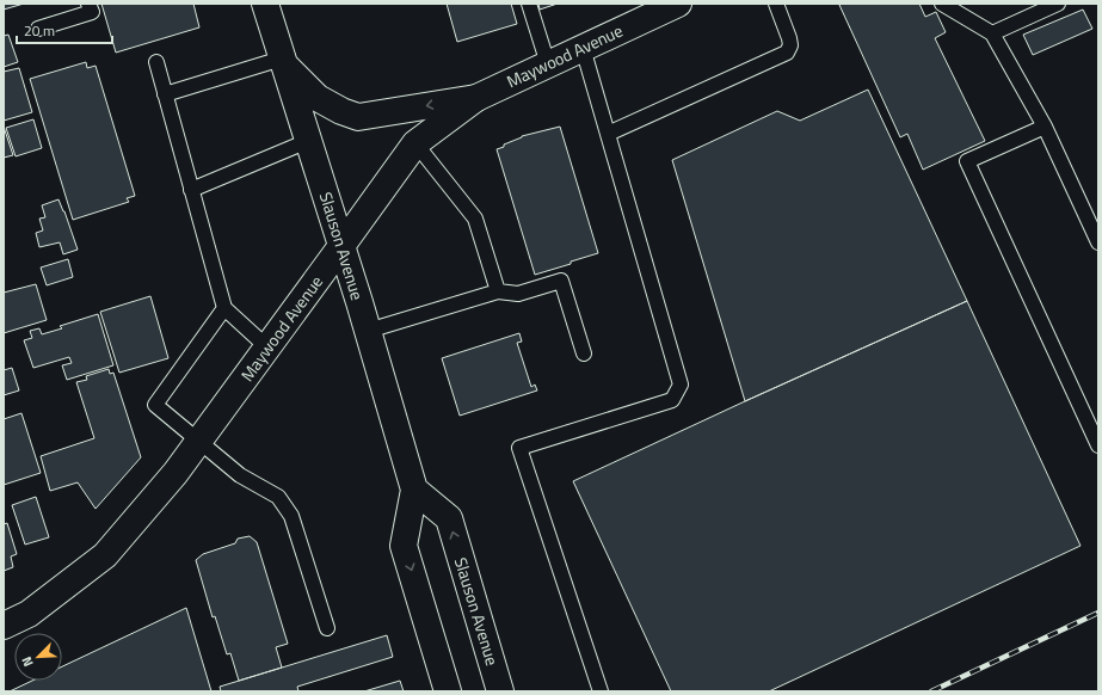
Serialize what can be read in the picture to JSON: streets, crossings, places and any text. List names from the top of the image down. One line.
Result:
{"streets":{"main road":["Maywood Avenue","Slauson Avenue"]},"crossings":[["Maywood Avenue","Slauson Avenue"]],"scale_bar":"20 m","north":"bottom left"}
